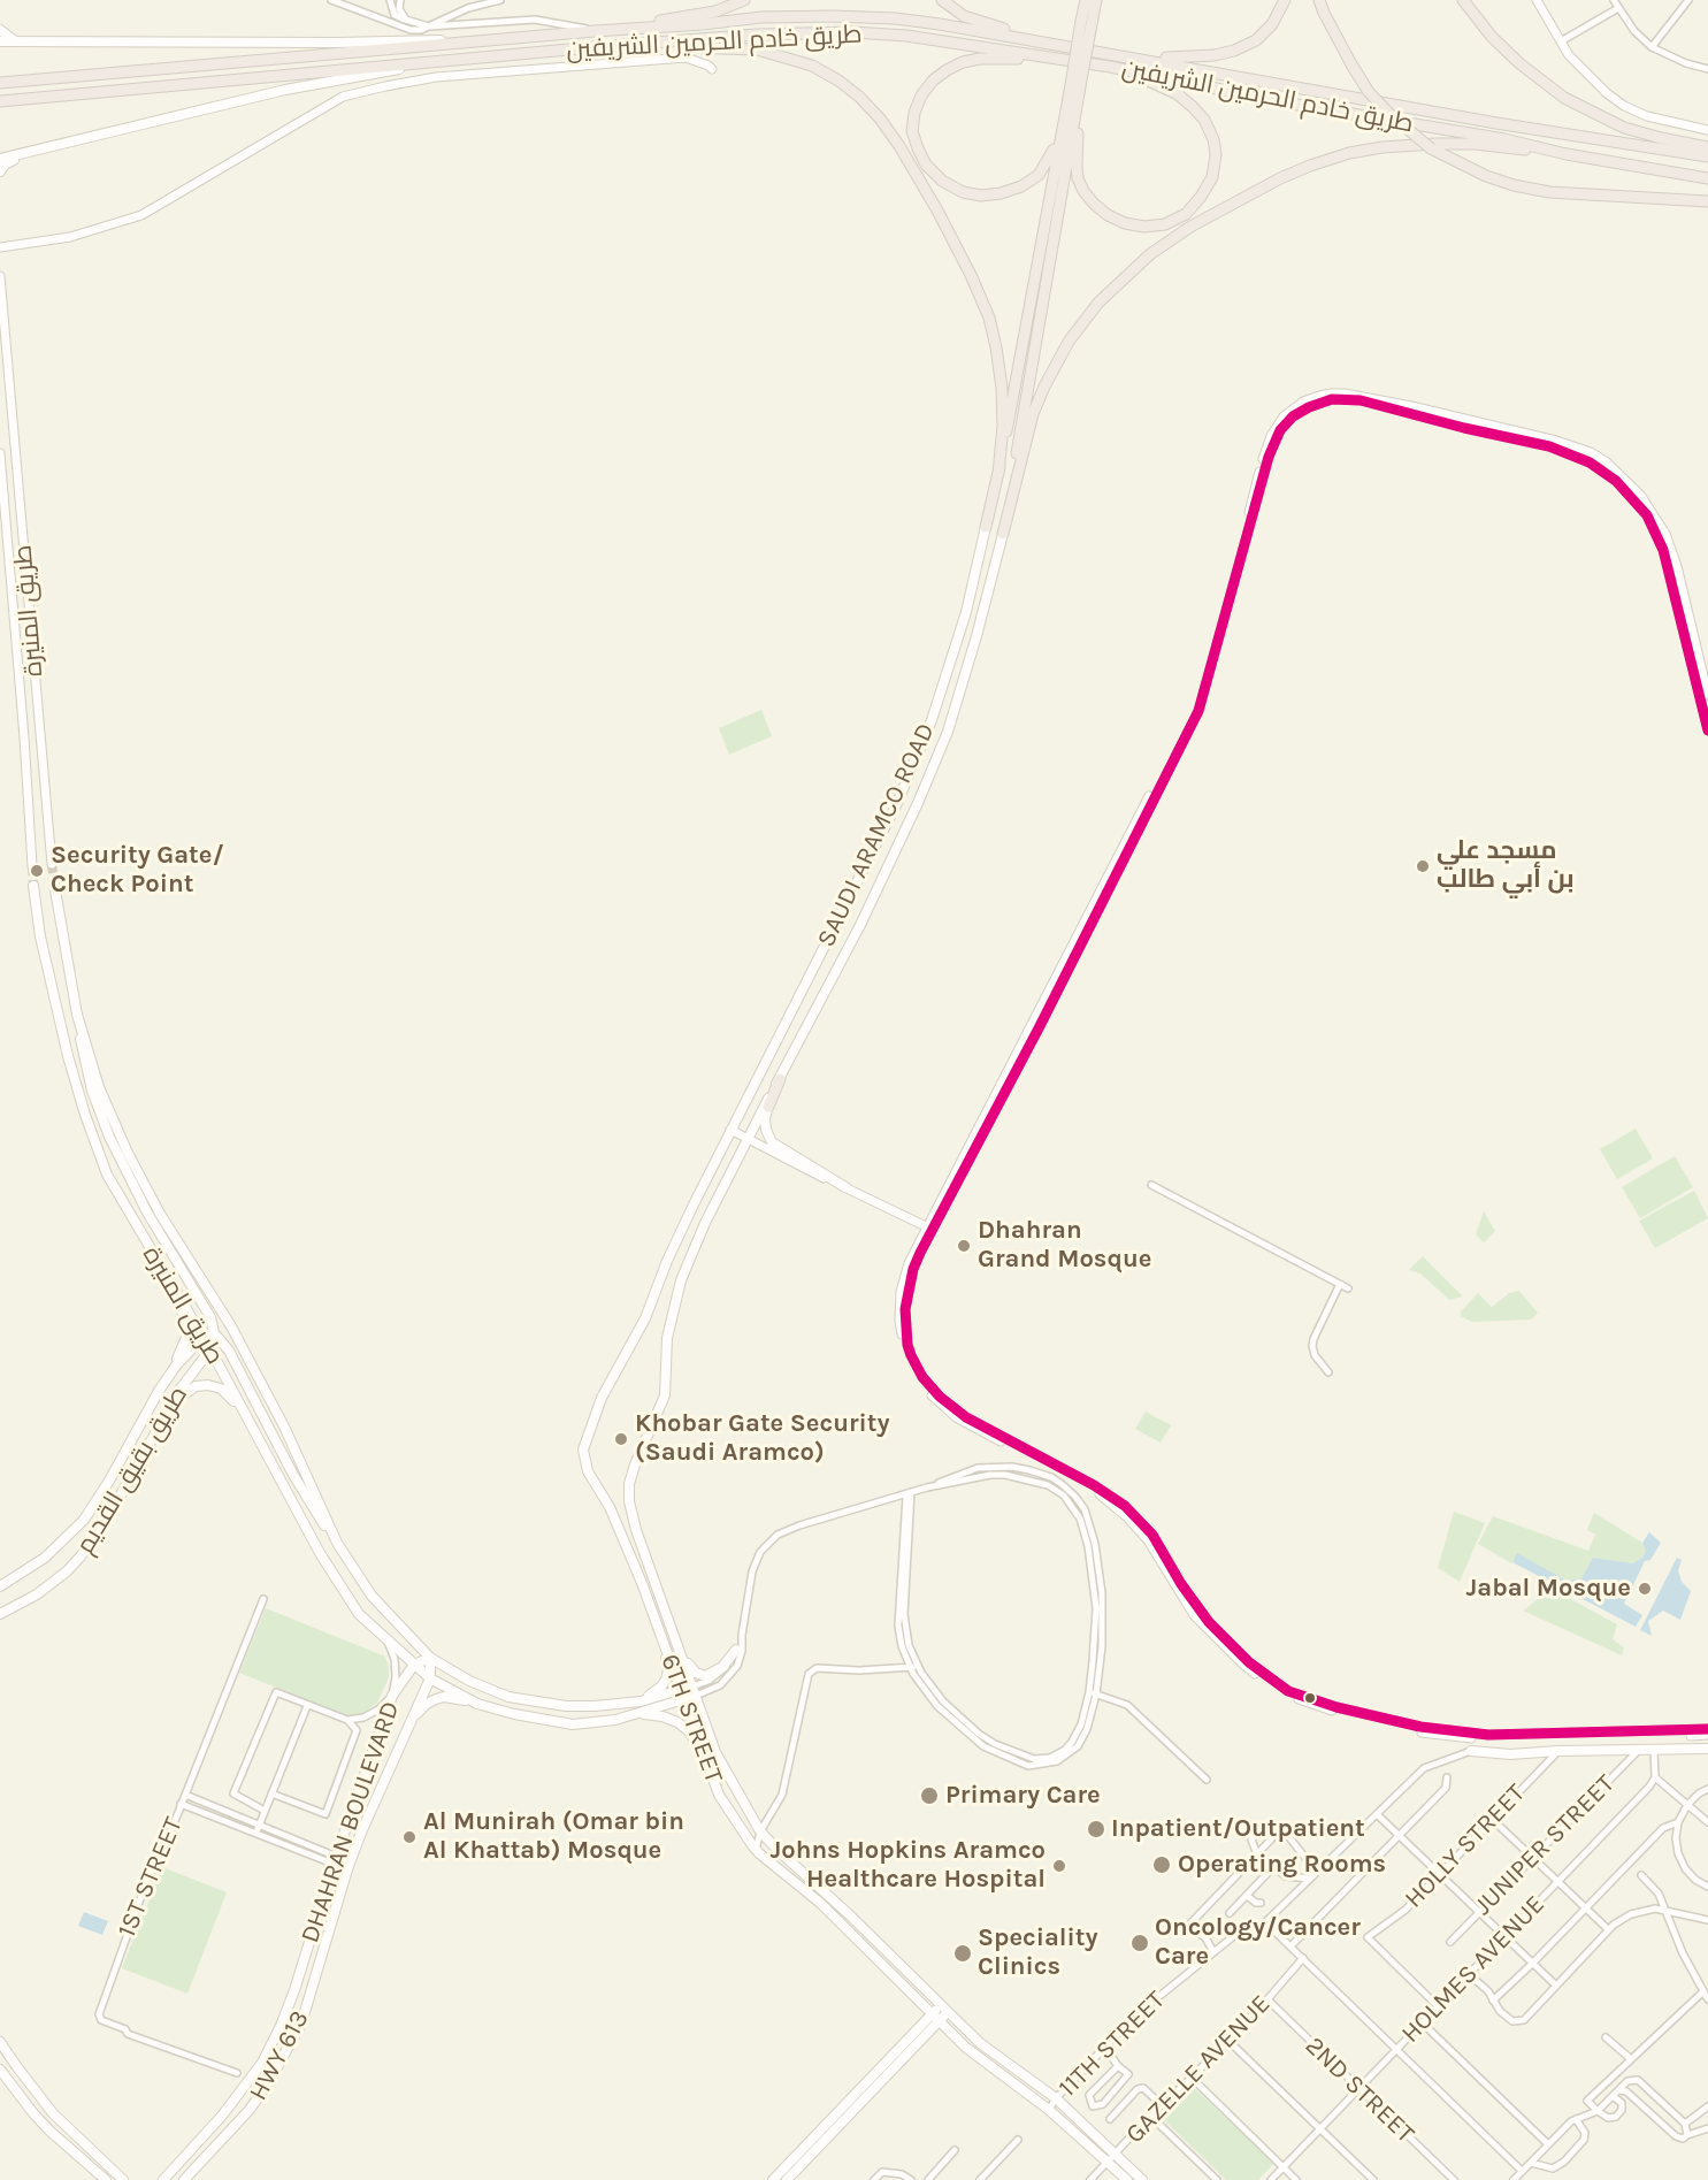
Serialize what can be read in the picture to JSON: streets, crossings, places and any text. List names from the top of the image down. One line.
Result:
{"streets":{"highway":["طريق خادم الحرمين الشريفين"],"main road":["طريق المنيرة","SAUDI ARAMCO ROAD","طريق بقيق القديم","6TH STREET","DHAHRAN BOULEVARD","HWY 613"],"street":["JUNIPER STREET","HOLLY STREET","1ST STREET","HOLMES AVENUE","11TH STREET","GAZELLE AVENUE","2ND STREET"]},"crossings":[["طريق المنيرة","طريق بقيق القديم"],["طريق المنيرة","DHAHRAN BOULEVARD"],["طريق المنيرة","HWY 613"],["SAUDI ARAMCO ROAD","6TH STREET"],["6TH STREET","11TH STREET"],["6TH STREET","GAZELLE AVENUE"],["HOLLY STREET","HOLMES AVENUE"],["HOLMES AVENUE","2ND STREET"],["GAZELLE AVENUE","2ND STREET"]],"places":["مسجد علي بن أبي طالب","Security Gate/ Check Point","Dhahran Grand Mosque","Khobar Gate Security (Saudi Aramco)","Jabal Mosque","Primary Care","Inpatient/Outpatient","Al Munirah (Omar bin Al Khattab) Mosque","Operating Rooms","Johns Hopkins Aramco Healthcare Hospital","Oncology/Cancer Care","Speciality Clinics"]}
